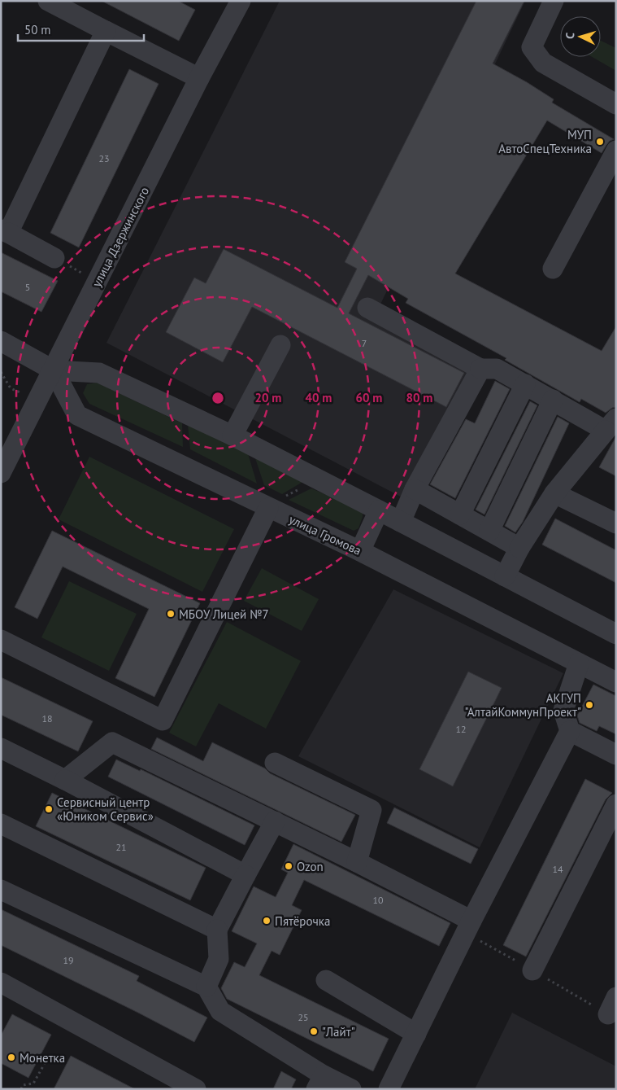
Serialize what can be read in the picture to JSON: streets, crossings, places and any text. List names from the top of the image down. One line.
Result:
{"streets":{"street":["улица Дзержинского","улица Громова"]},"crossings":[["улица Дзержинского","улица Громова"]],"places":["МУП АвтоСпецТехника","МБОУ Лицей №7","АКГУП \"АлтайКоммунПроект\"","Сервисный центр «Юником Сервис»","Ozon","Пятёрочка","\"Лайт\"","Монетка"],"house_numbers":["23","5","7","18","12","21","14","10","19","25"],"scale_bar":"50 m","north":"left","rings":["20 m","40 m","60 m","80 m"]}
